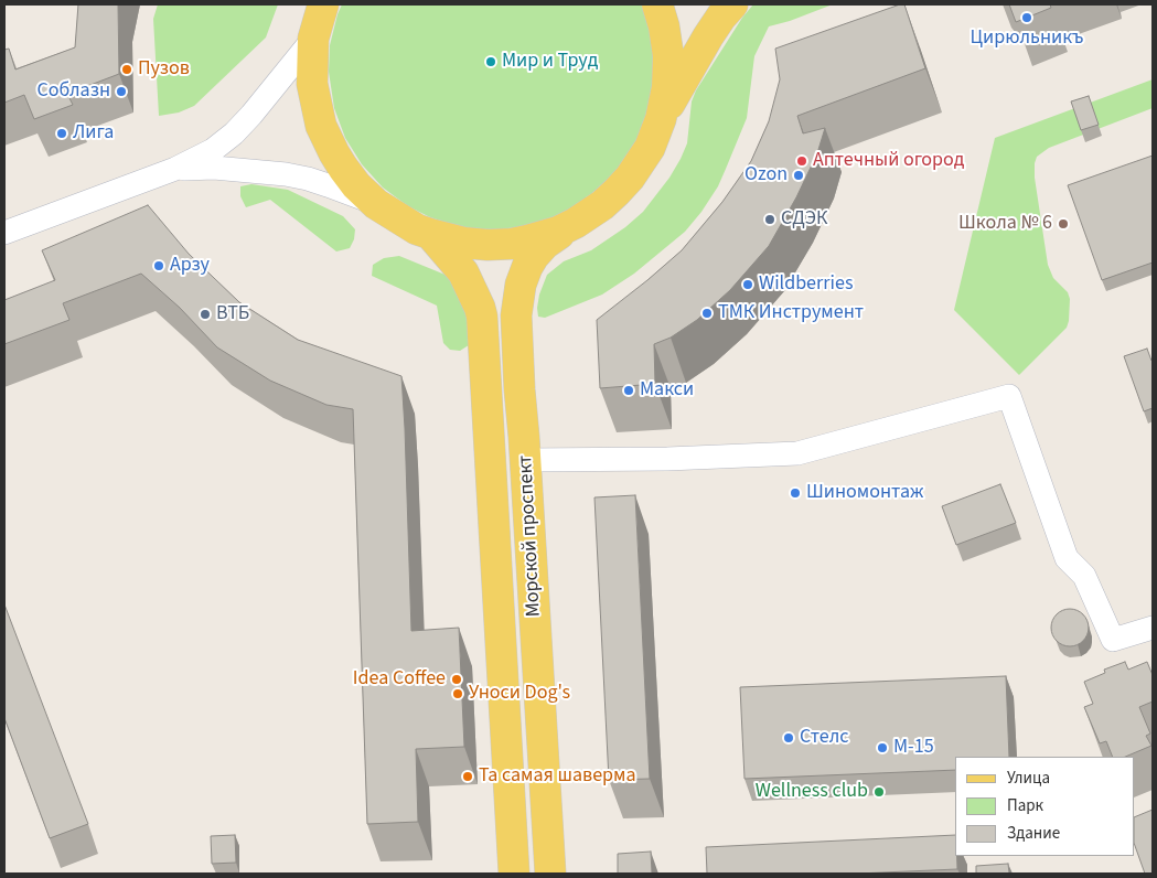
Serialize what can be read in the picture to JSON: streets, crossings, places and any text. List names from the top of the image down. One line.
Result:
{"streets":{"main road":["Морской проспект"]},"places":["Цирюльникъ","Мир и Труд","Пузов","Соблазн","Лига","Аптечный огород","Ozon","СДЭК","Школа № 6","Арзу","Wildberries","ТМК Инструмент","ВТБ","Макси","Шиномонтаж","Idea Coffee","Уноси Dog's","Стелс","М-15","Та самая шаверма","Wellness club"],"legend":["Улица","Парк","Здание"]}
